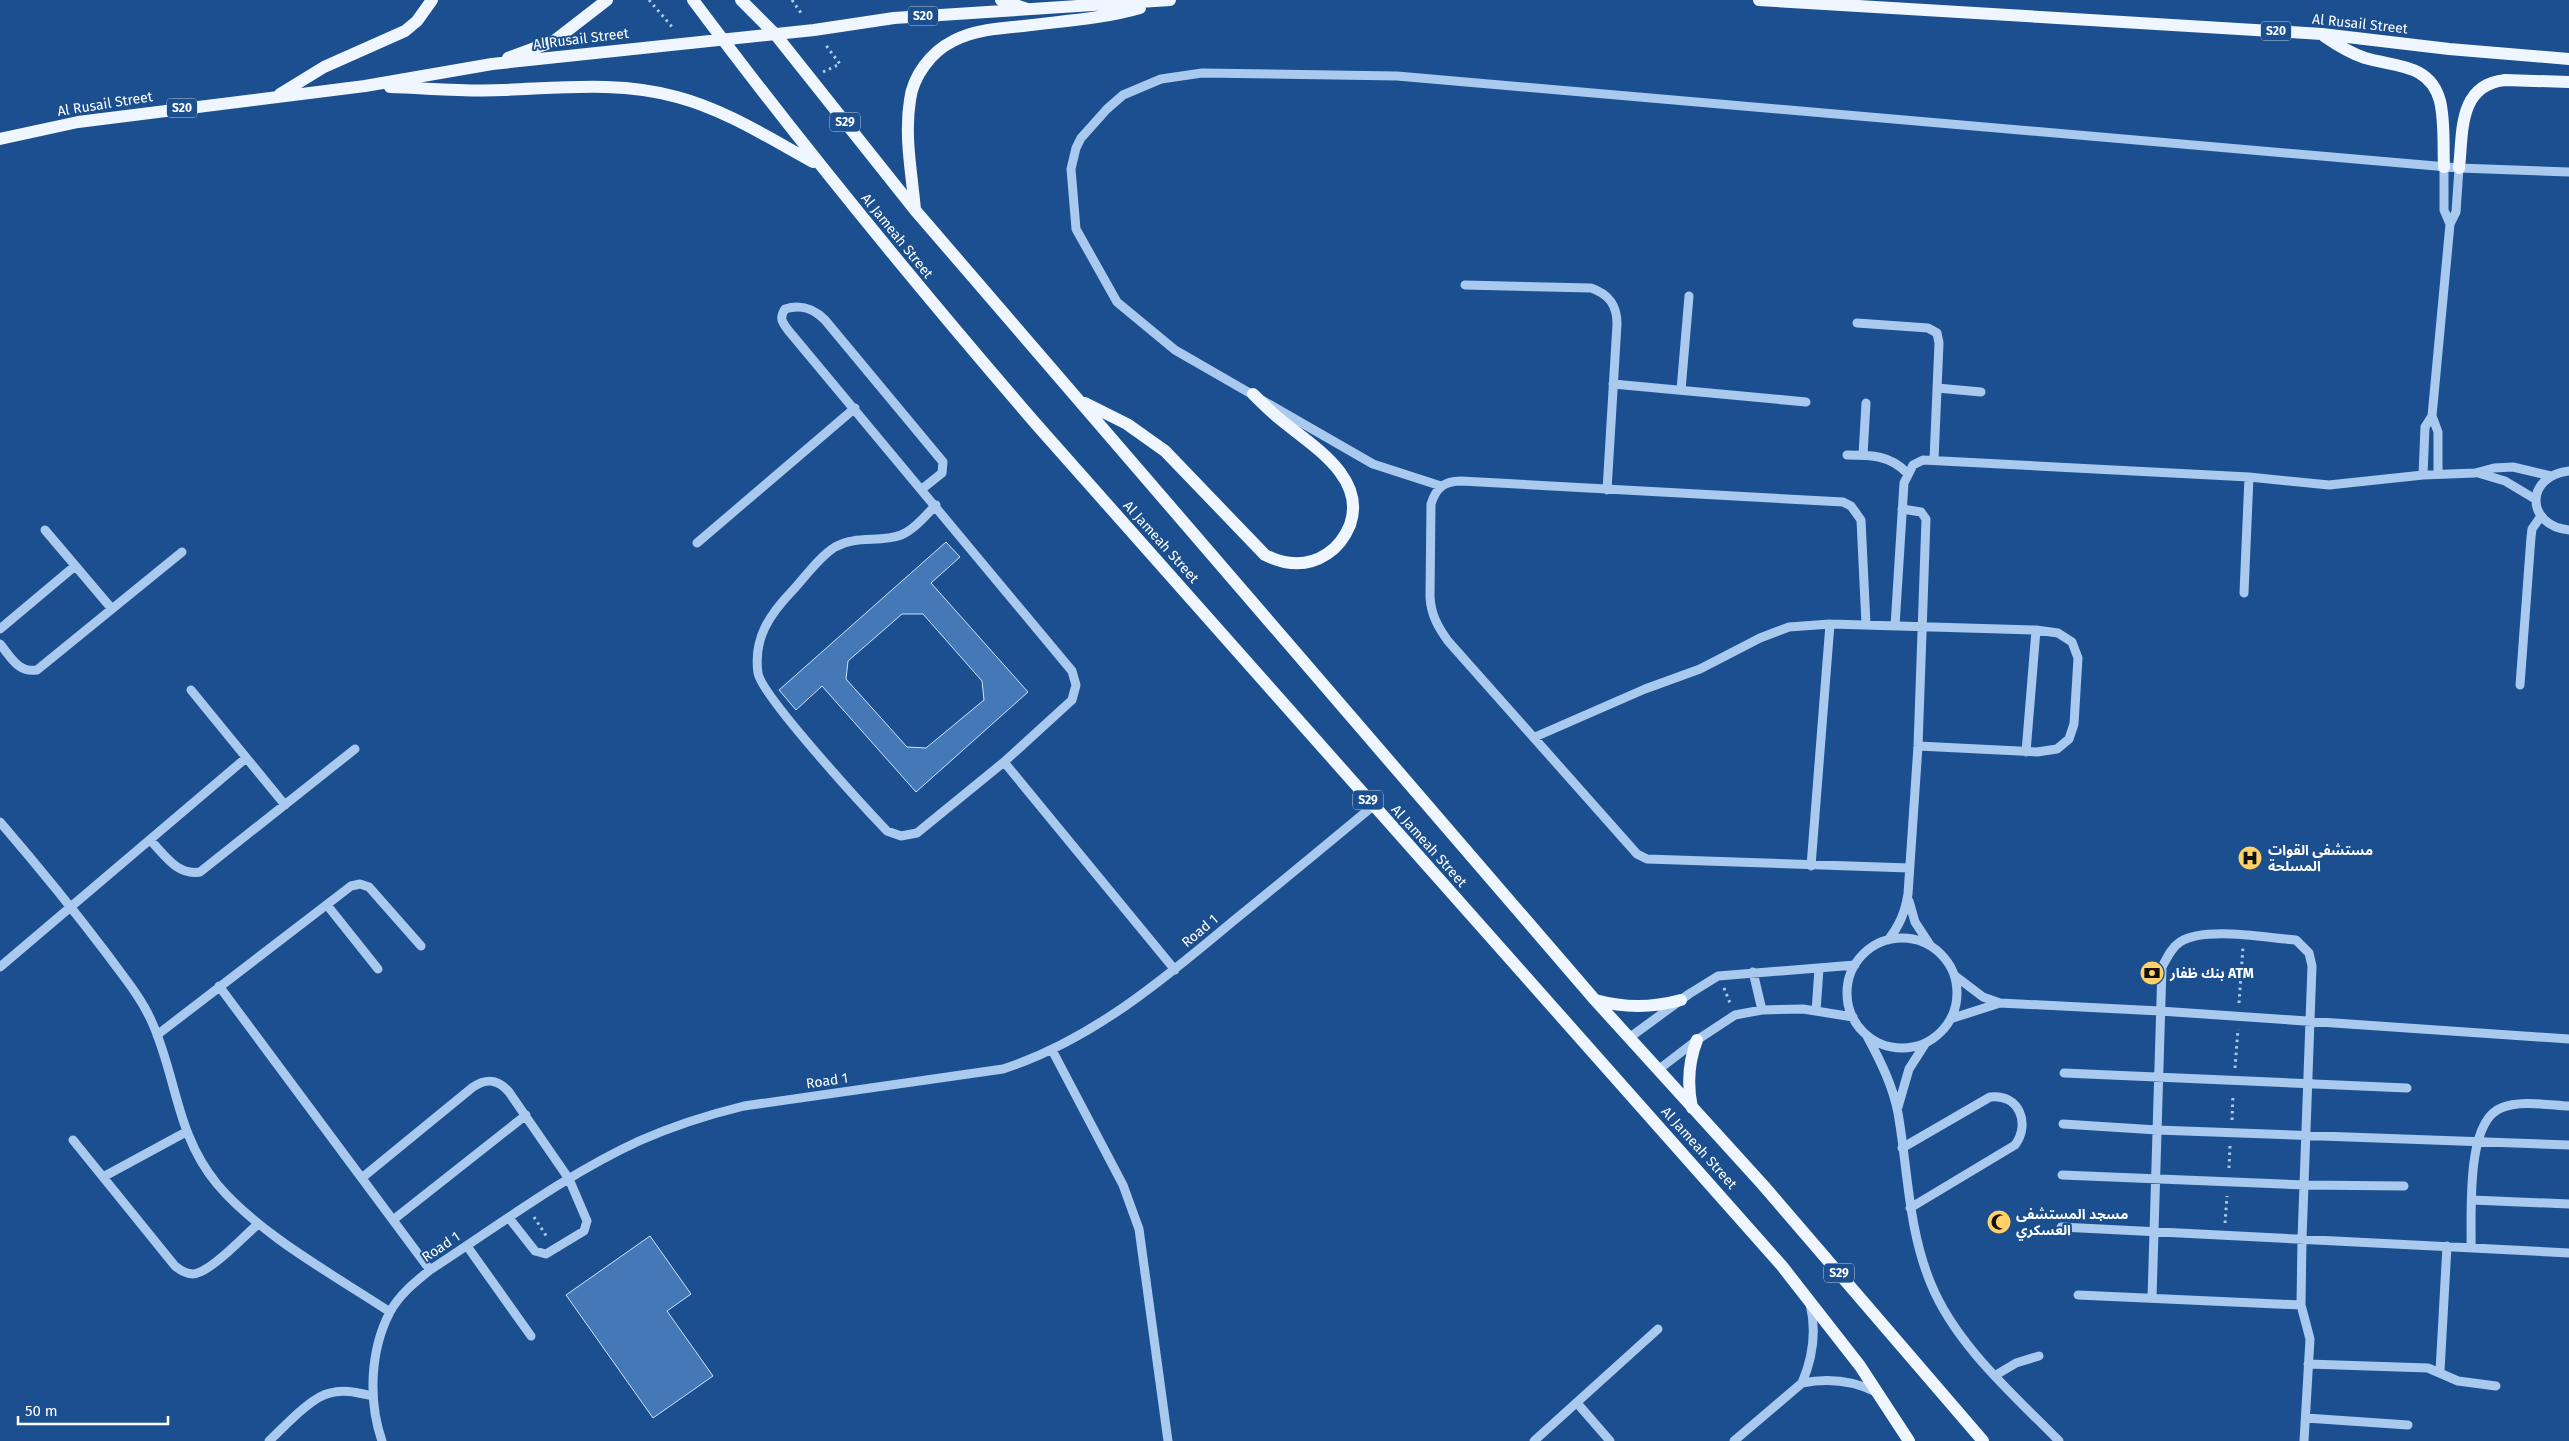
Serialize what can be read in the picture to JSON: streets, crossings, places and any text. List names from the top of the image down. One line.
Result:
{"streets":{"main road":["S20","Al Rusail Street","S29","Al Jameah Street"],"street":["Road 1"]},"crossings":[["Al Rusail Street","S29"],["S29","Al Jameah Street"],["Al Jameah Street","Road 1"]],"places":{"hospital":["مستشفى القوات المسلحة"],"bank":["بنك ظفار ATM"],"mosque":["مسجد المستشفى العسكري"]},"scale_bar":"50 m"}
